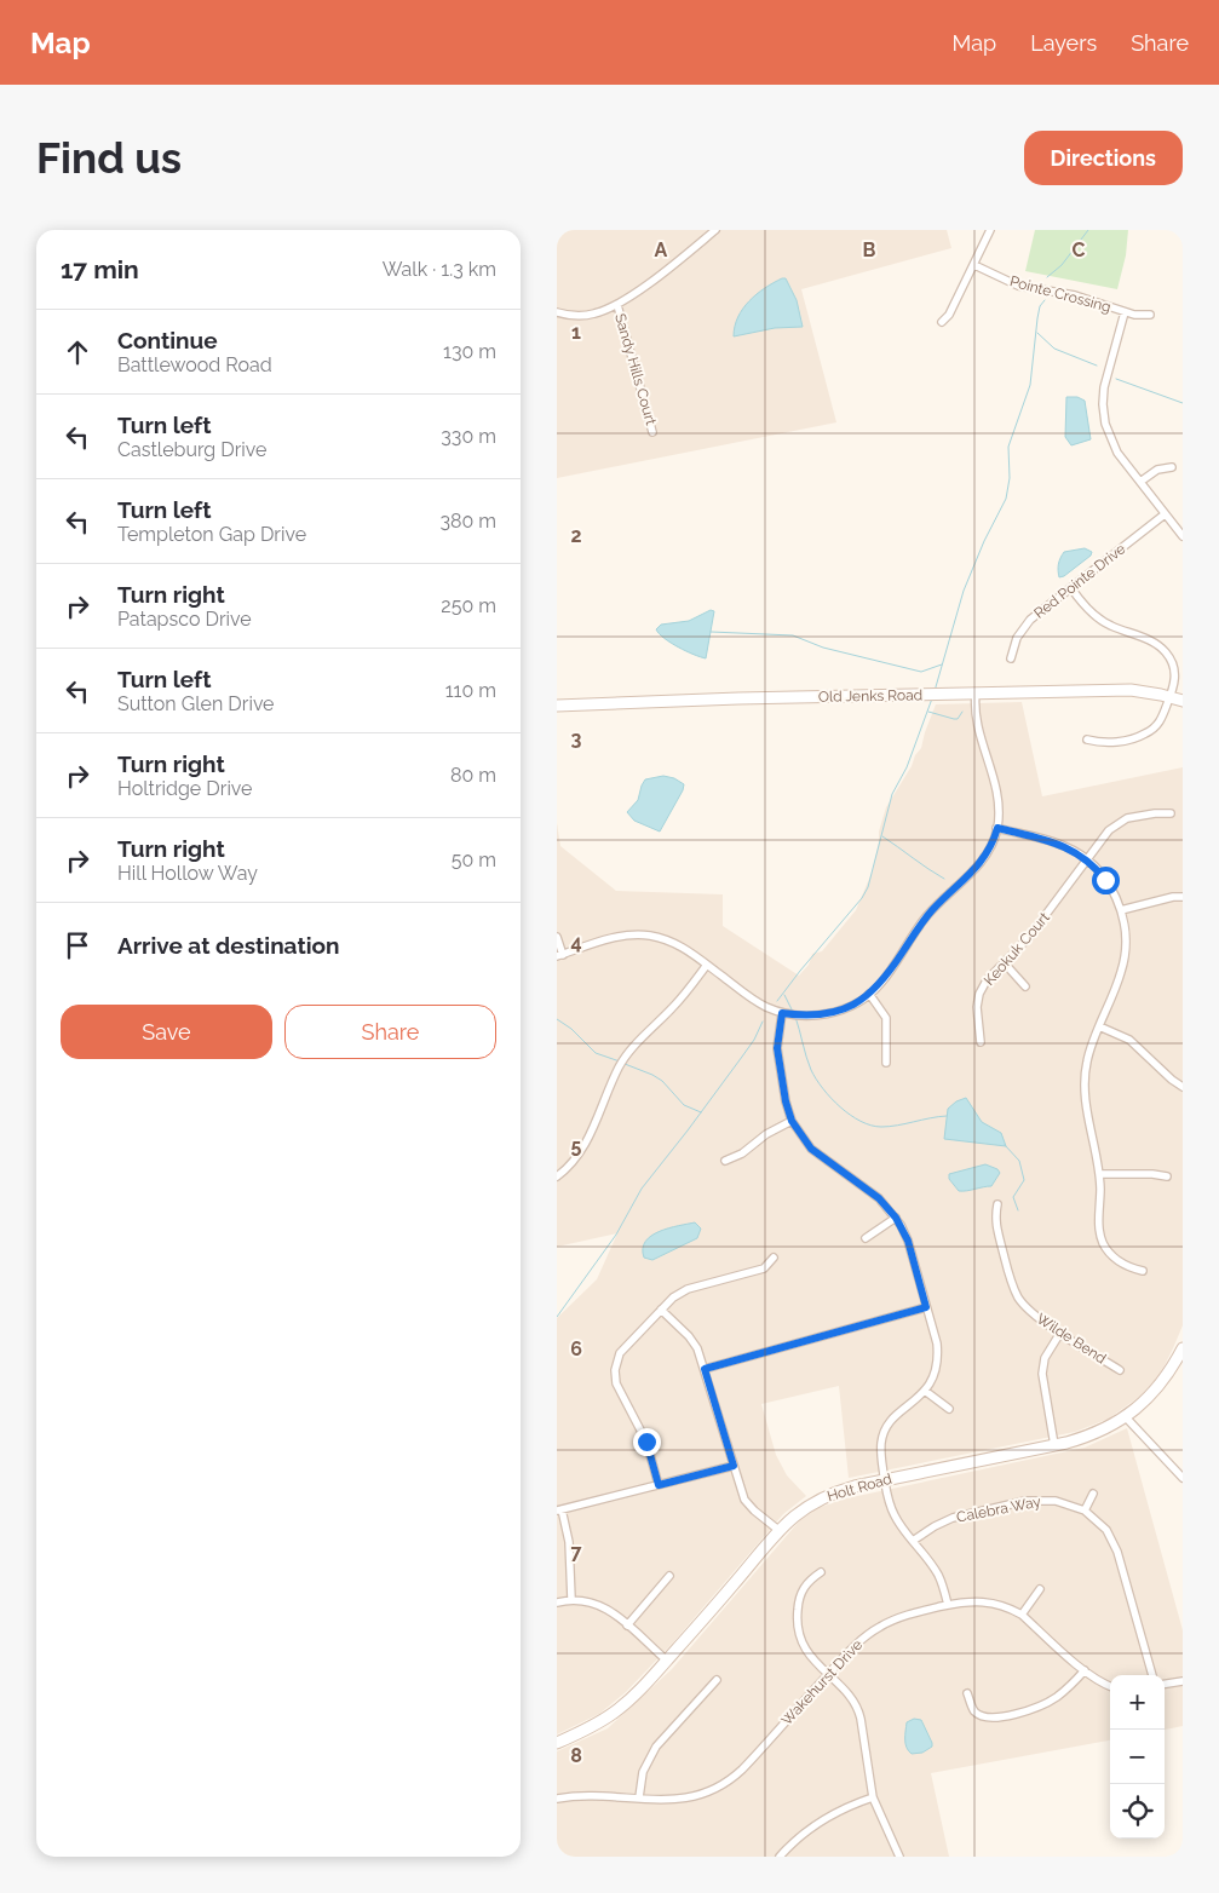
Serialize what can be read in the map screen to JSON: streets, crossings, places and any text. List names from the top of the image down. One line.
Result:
{"streets":{"street":["Pointe Crossing","Sandy Hills Court","Red Pointe Drive","Old Jenks Road","Keokuk Court","Wilde Bend","Holt Road","Calebra Way","Wakehurst Drive"]},"page":{"header":"Map","nav":["Map","Layers","Share"],"buttons":["Directions",["Save","Share"]],"title":"Find us","heading":["17 min","Walk · 1.3 km"],"list":[["Continue","Battlewood Road","130 m"],["Turn left","Castleburg Drive","330 m"],["Turn left","Templeton Gap Drive","380 m"],["Turn right","Patapsco Drive","250 m"],["Turn left","Sutton Glen Drive","110 m"],["Turn right","Holtridge Drive","80 m"],["Turn right","Hill Hollow Way","50 m"],"Arrive at destination"],"map_buttons":["+","−"]},"grid":{"columns":["A","B","C"],"rows":["1","2","3","4","5","6","7","8"]}}
